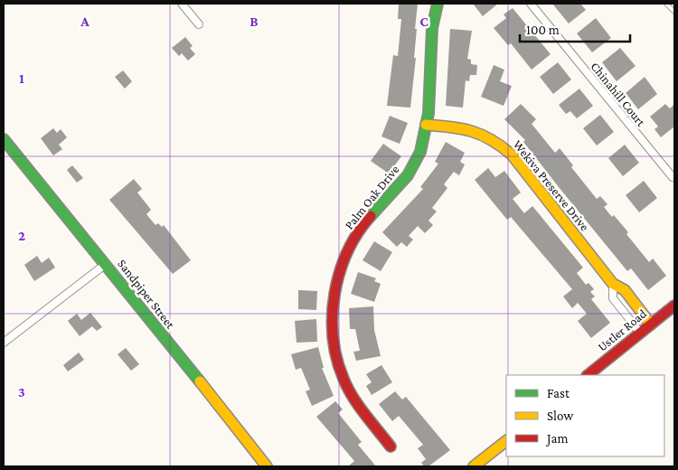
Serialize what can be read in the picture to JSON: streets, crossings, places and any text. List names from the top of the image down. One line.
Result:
{"streets":{"street":["Chinahill Court","Wekiva Preserve Drive","Palm Oak Drive","Sandpiper Street","Ustler Road"]},"crossings":[["Wekiva Preserve Drive","Palm Oak Drive"],["Wekiva Preserve Drive","Ustler Road"]],"legend":["Fast","Slow","Jam"],"scale_bar":"100 m","grid":{"columns":["A","B","C"],"rows":["1","2","3"]}}
